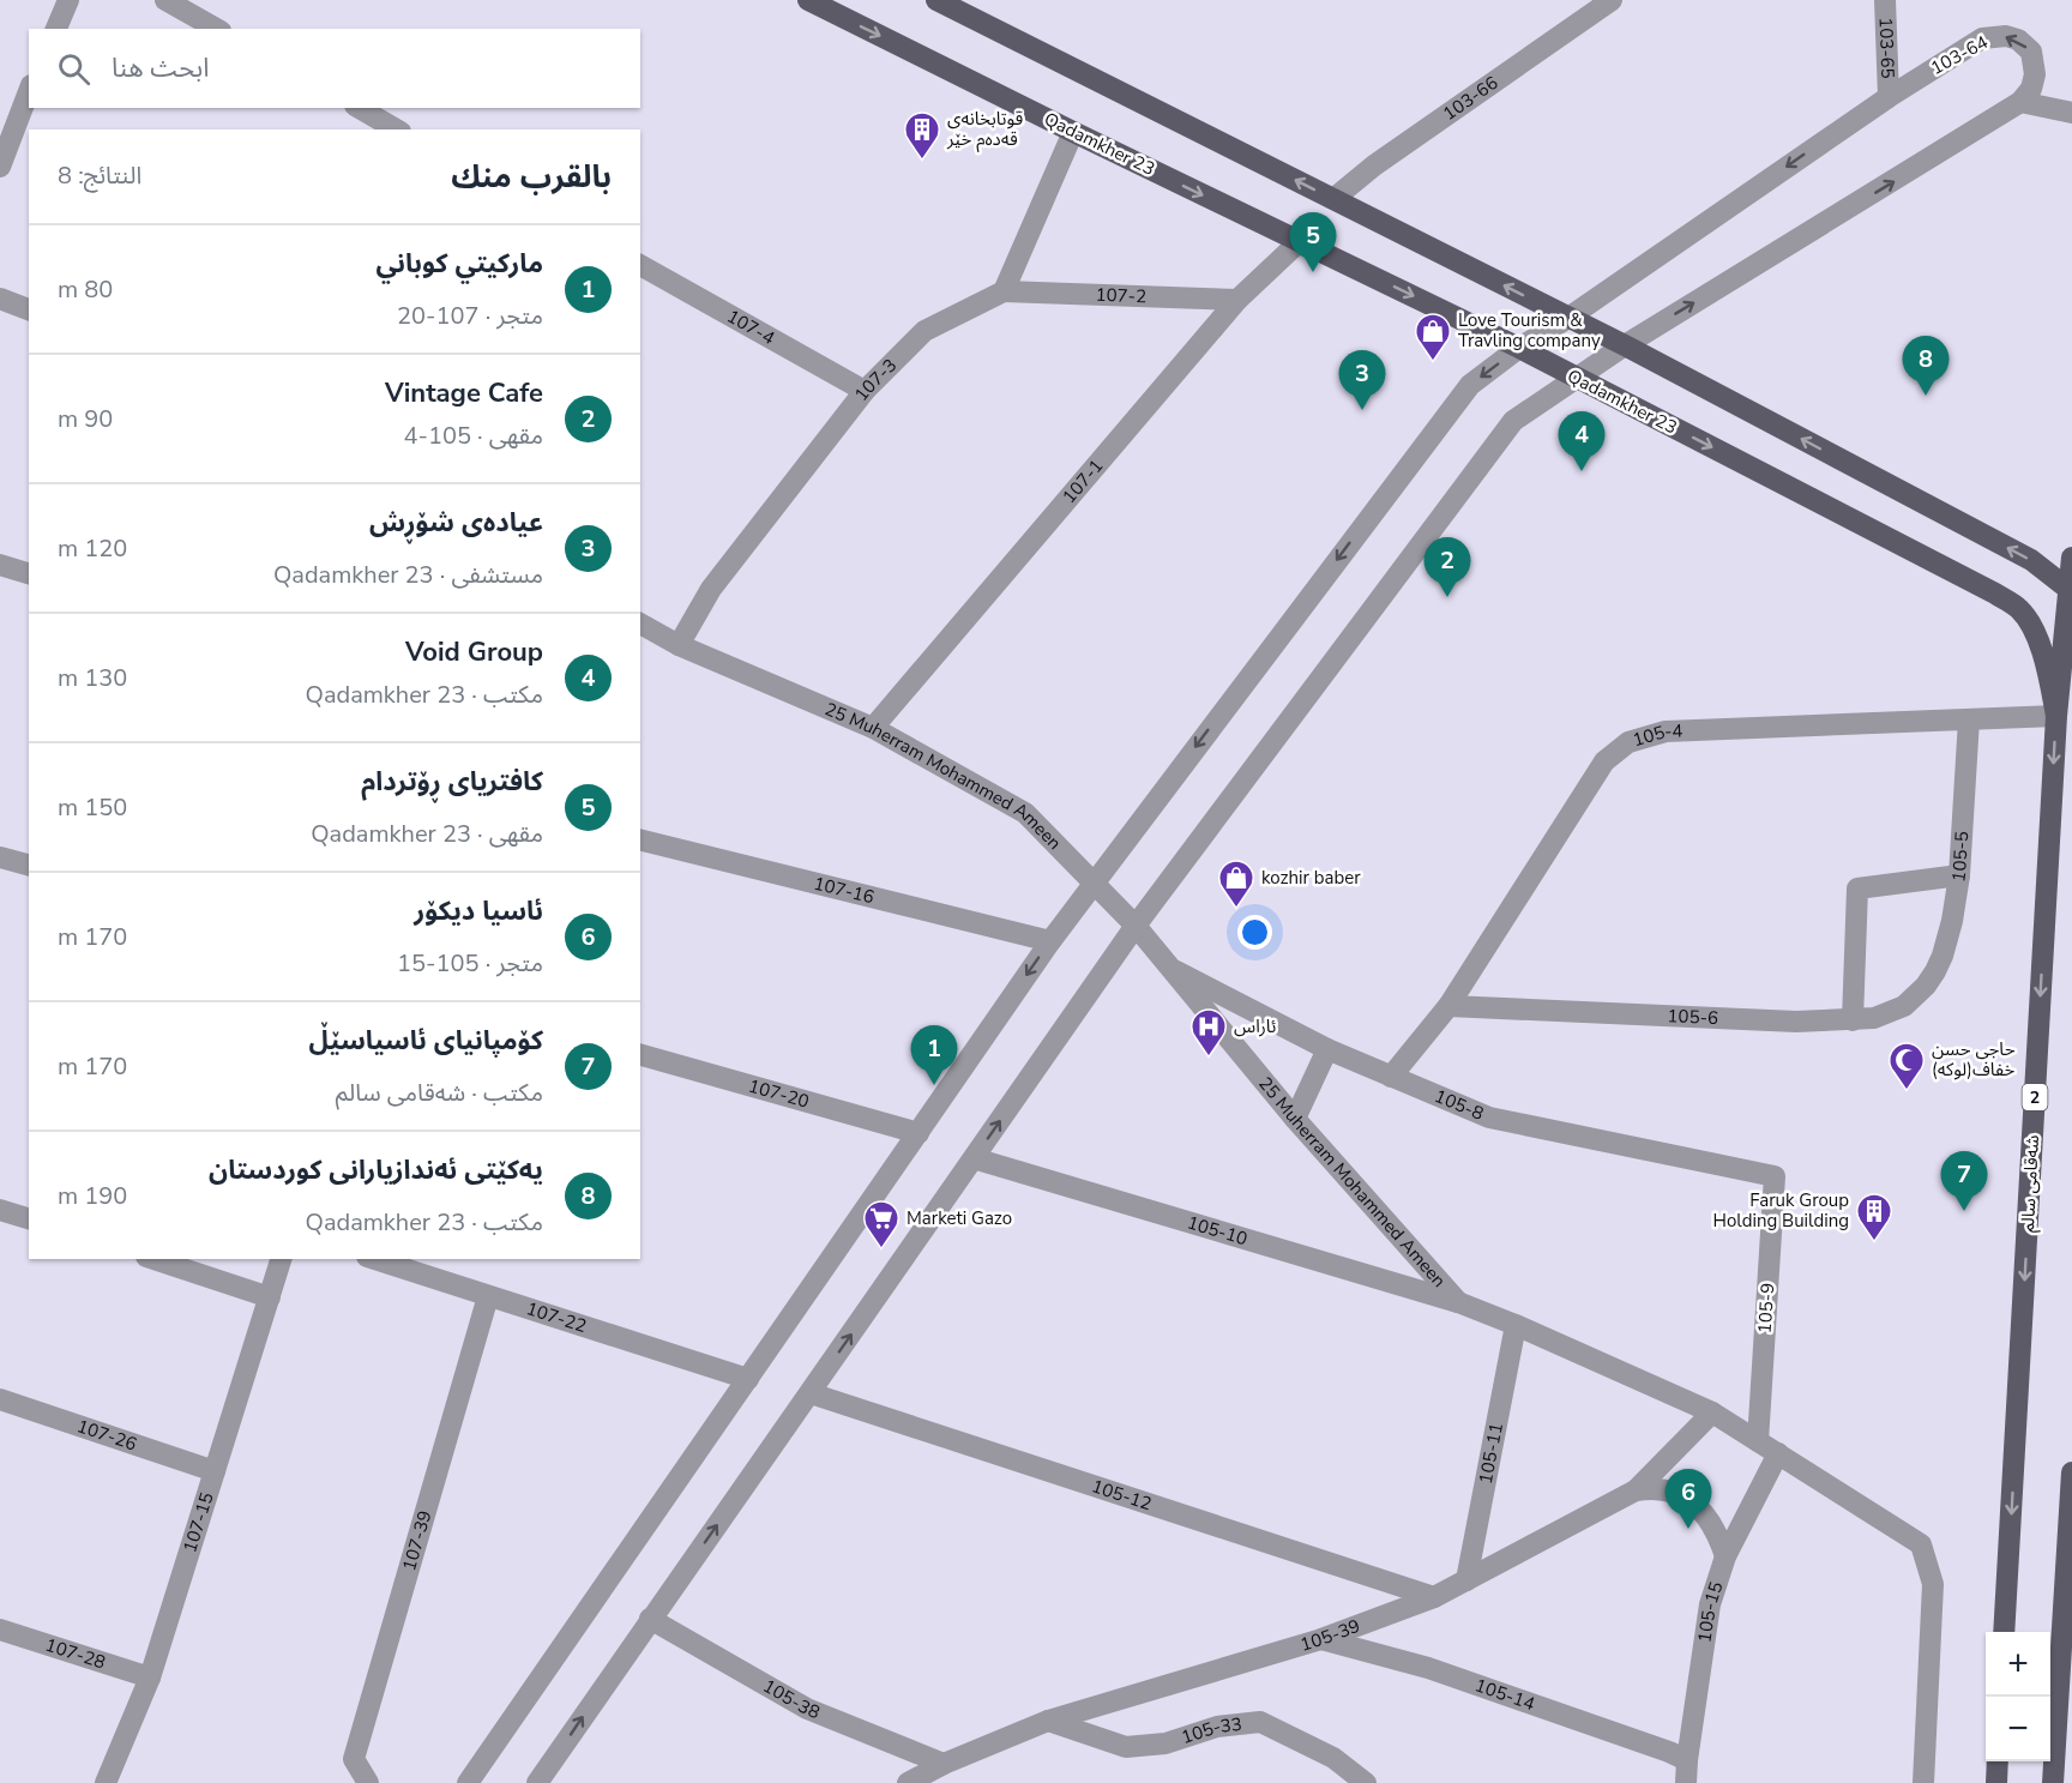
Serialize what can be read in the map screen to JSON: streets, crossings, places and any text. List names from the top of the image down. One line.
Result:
{"streets":{"main road":["Qadamkher 23","2","شەقامی سالم"],"street":["103-65","103-64","103-66","107-2","107-4","107-3","107-1","105-4","25 Muherram Mohammed Ameen","105-5","107-16","105-6","107-20","105-8","105-10","105-9","107-22","107-26","105-11","105-12","107-15","107-39","105-15","105-39","107-28","105-14","105-38","105-33"]},"crossings":[["103-65","103-64"],["103-64","Qadamkher 23"],["103-64","25 Muherram Mohammed Ameen"],["103-64","107-16"],["103-64","107-20"],["103-64","107-22"],["Qadamkher 23","107-1"],["Qadamkher 23","105-4"],["Qadamkher 23","شەقامی سالم"],["107-2","107-3"],["107-2","107-1"],["107-4","107-3"],["107-3","25 Muherram Mohammed Ameen"],["107-1","25 Muherram Mohammed Ameen"],["105-4","105-5"],["105-4","105-6"],["105-4","105-8"],["105-4","شەقامی سالم"],["25 Muherram Mohammed Ameen","105-8"],["25 Muherram Mohammed Ameen","105-10"],["25 Muherram Mohammed Ameen","105-9"],["25 Muherram Mohammed Ameen","105-11"],["25 Muherram Mohammed Ameen","105-15"],["25 Muherram Mohammed Ameen","105-39"],["105-5","105-6"],["105-8","105-9"],["107-22","107-39"],["107-26","107-15"],["105-11","105-39"],["105-12","105-39"],["107-15","107-28"],["105-15","105-14"],["105-39","105-14"],["105-39","105-38"],["105-39","105-33"]],"one_way":["شەقامی سالم"],"places":{"building":["قوتابخانەی قەدەم خێر","Faruk Group Holding Building"],"shop":["Love Tourism & Travling company","kozhir baber"],"hospital":["ئاراس"],"mosque":["حاجی حسن (لوکه)خفاف"],"supermarket":["Marketi Gazo"]},"page":{"search":"ابحث هنا","heading":["بالقرب منك","النتائج: 8"],"pins":["5","8","3","4","2","1","7","6"],"list":[{"mark":"1","name":"ماركيتي كوباني","note":"متجر · 107-20","value":"80 m"},{"mark":"2","name":"Vintage Cafe","note":"مقهى · 105-4","value":"90 m"},{"mark":"3","name":"عیادەی شۆڕش","note":"مستشفى · Qadamkher 23","value":"120 m"},{"mark":"4","name":"Void Group","note":"مكتب · Qadamkher 23","value":"130 m"},{"mark":"5","name":"کافتریای ڕۆتردام","note":"مقهى · Qadamkher 23","value":"150 m"},{"mark":"6","name":"ئاسیا دیكۆر","note":"متجر · 105-15","value":"170 m"},{"mark":"7","name":"کۆمپانیای ئاسیاسێڵ","note":"مكتب · شەقامی سالم","value":"170 m"},{"mark":"8","name":"یەکێتی ئەندازیارانی کوردستان","note":"مكتب · Qadamkher 23","value":"190 m"}],"map_buttons":["+","−"]}}
